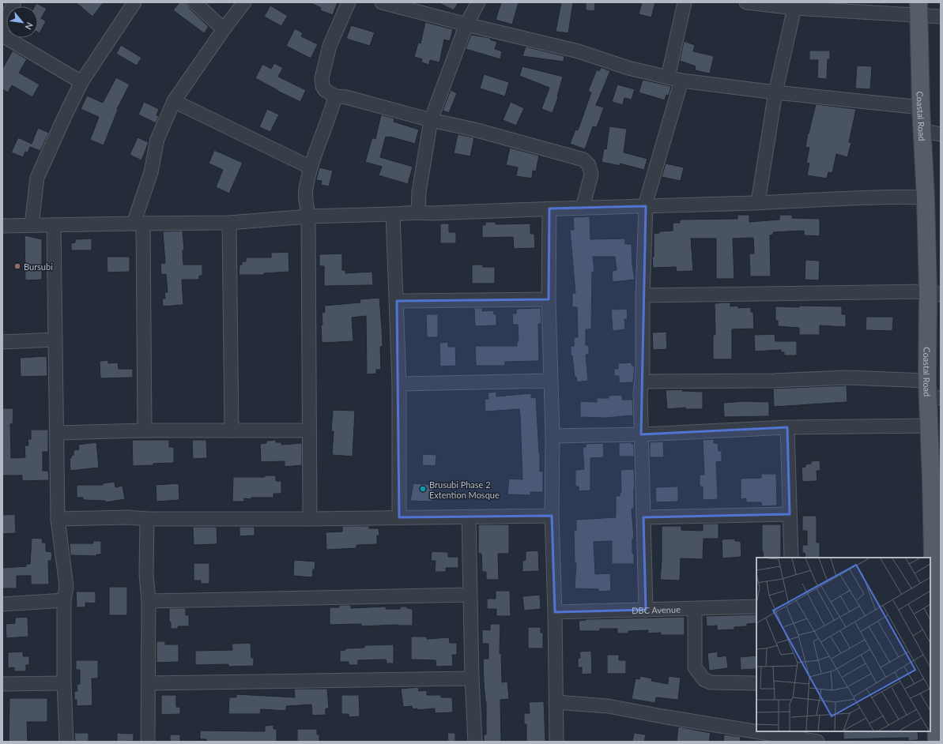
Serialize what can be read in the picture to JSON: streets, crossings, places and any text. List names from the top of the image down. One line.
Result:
{"streets":{"main road":["Coastal Road"],"street":["DBC Avenue"]},"places":["Bursubi","Brusubi Phase 2 Extention Mosque"],"north":"bottom right"}
